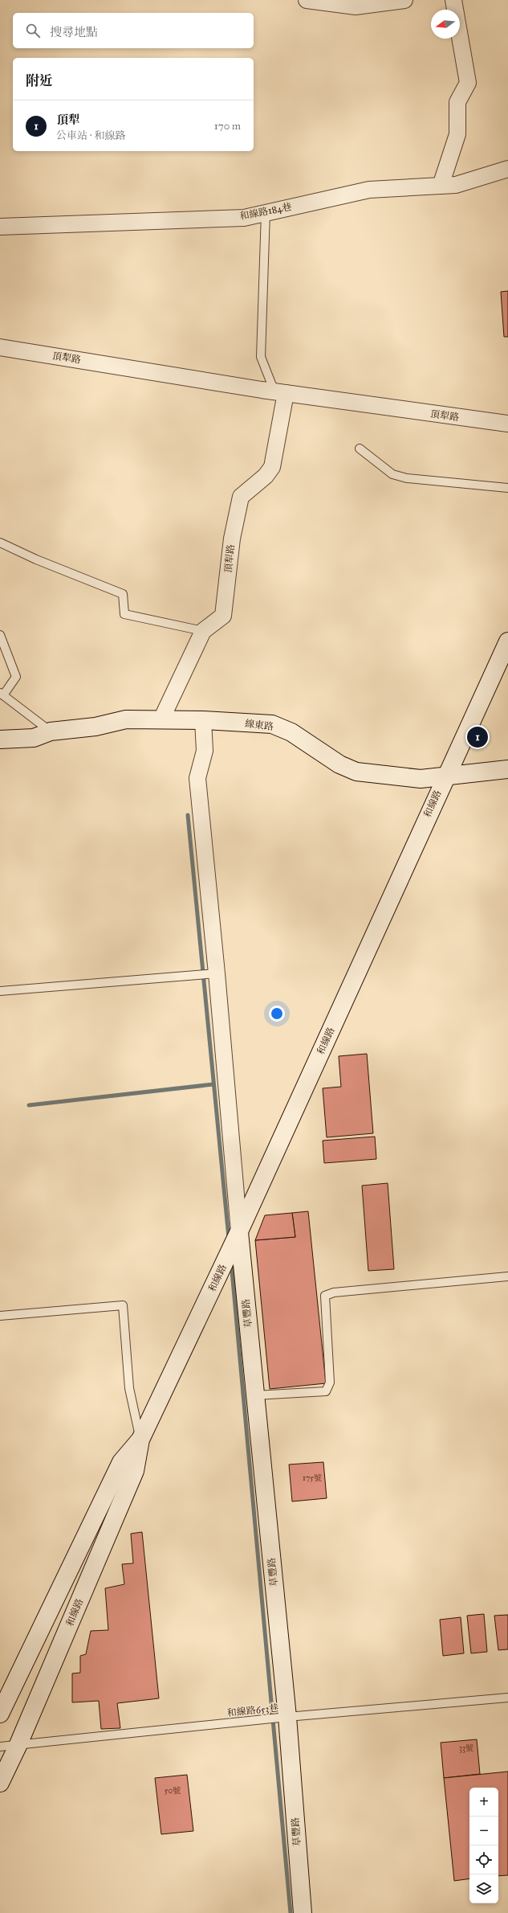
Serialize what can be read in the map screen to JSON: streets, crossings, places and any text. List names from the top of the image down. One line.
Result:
{"streets":{"main road":["線東路","和線路","草豐路"],"street":["和線路184巷","頂犁路"],"lane":["和線路653巷"]},"crossings":[["頂犁路","線東路"],["線東路","和線路"],["和線路","草豐路"],["和線路","和線路653巷"],["草豐路","和線路653巷"]],"house_numbers":["175號","33號","50號"],"north":"left","page":{"search":"搜尋地點","heading":"附近","list":[{"mark":"1","name":"頂犁","note":"公車站 · 和線路","value":"170 m"}],"pins":"1","map_buttons":["+","−"]}}
